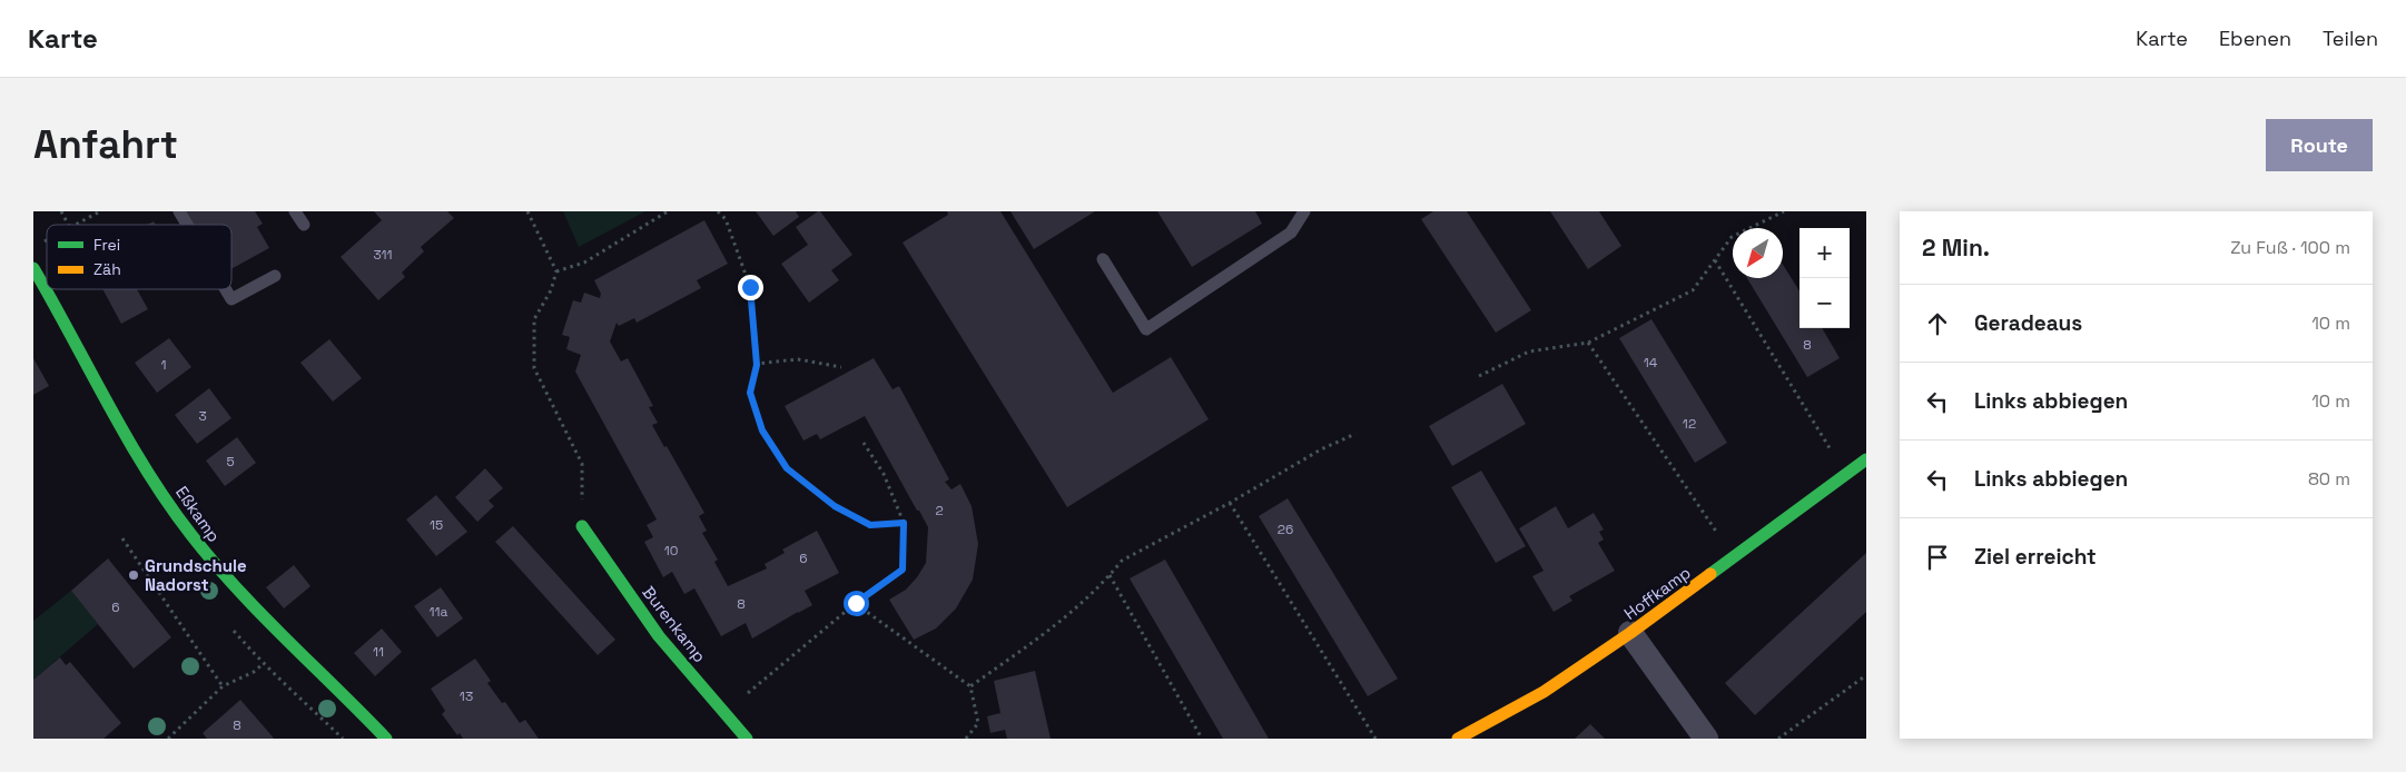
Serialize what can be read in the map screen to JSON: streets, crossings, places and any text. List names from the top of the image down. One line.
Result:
{"streets":{"street":["Eßkamp","Hoffkamp","Burenkamp"]},"places":["Grundschule Nadorst"],"house_numbers":["311","8","14","1","3","12","5","2","15","26","10","6","8","6","11a","11","13","8"],"legend":["Frei","Zäh"],"north":"bottom left","page":{"header":"Karte","nav":["Karte","Ebenen","Teilen"],"buttons":"Route","title":"Anfahrt","heading":["2 Min.","Zu Fuß · 100 m"],"map_buttons":["+","−"],"list":[["Geradeaus","10 m"],["Links abbiegen","10 m"],["Links abbiegen","80 m"],"Ziel erreicht"]}}
